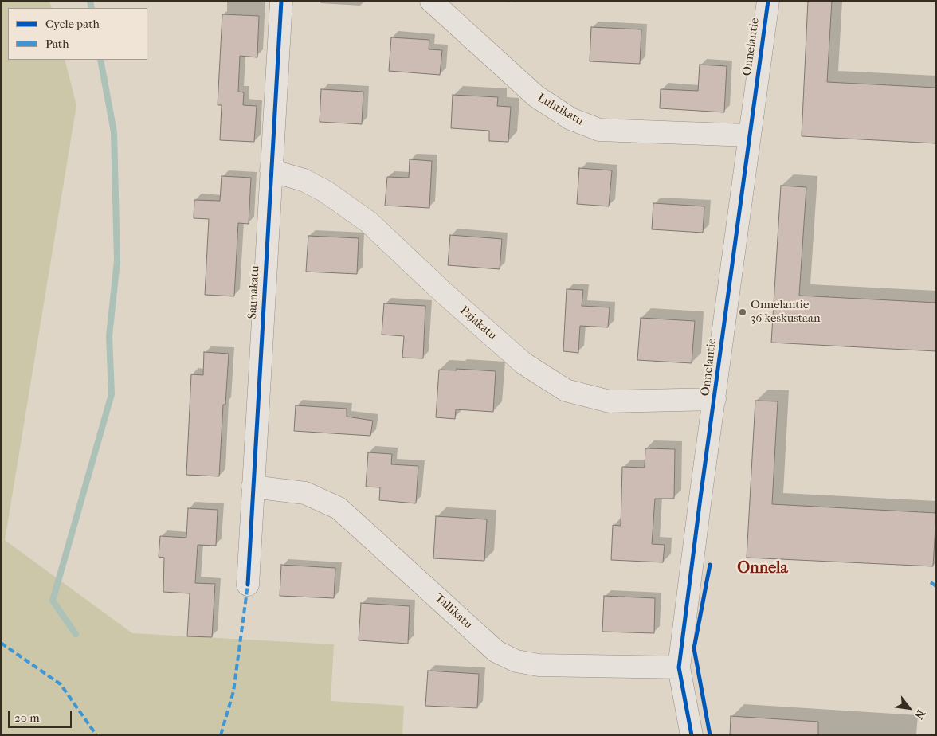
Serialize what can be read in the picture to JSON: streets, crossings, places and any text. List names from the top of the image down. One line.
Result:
{"streets":{"street":["Onnelantie","Luhtikatu","Saunakatu","Pajakatu","Tallikatu"]},"crossings":[["Onnelantie","Luhtikatu"],["Onnelantie","Pajakatu"],["Onnelantie","Tallikatu"],["Saunakatu","Pajakatu"],["Saunakatu","Tallikatu"]],"districts":["Onnela"],"places":["Onnelantie 36 keskustaan"],"legend":["Cycle path","Path"],"scale_bar":"20 m","north":"bottom right"}
